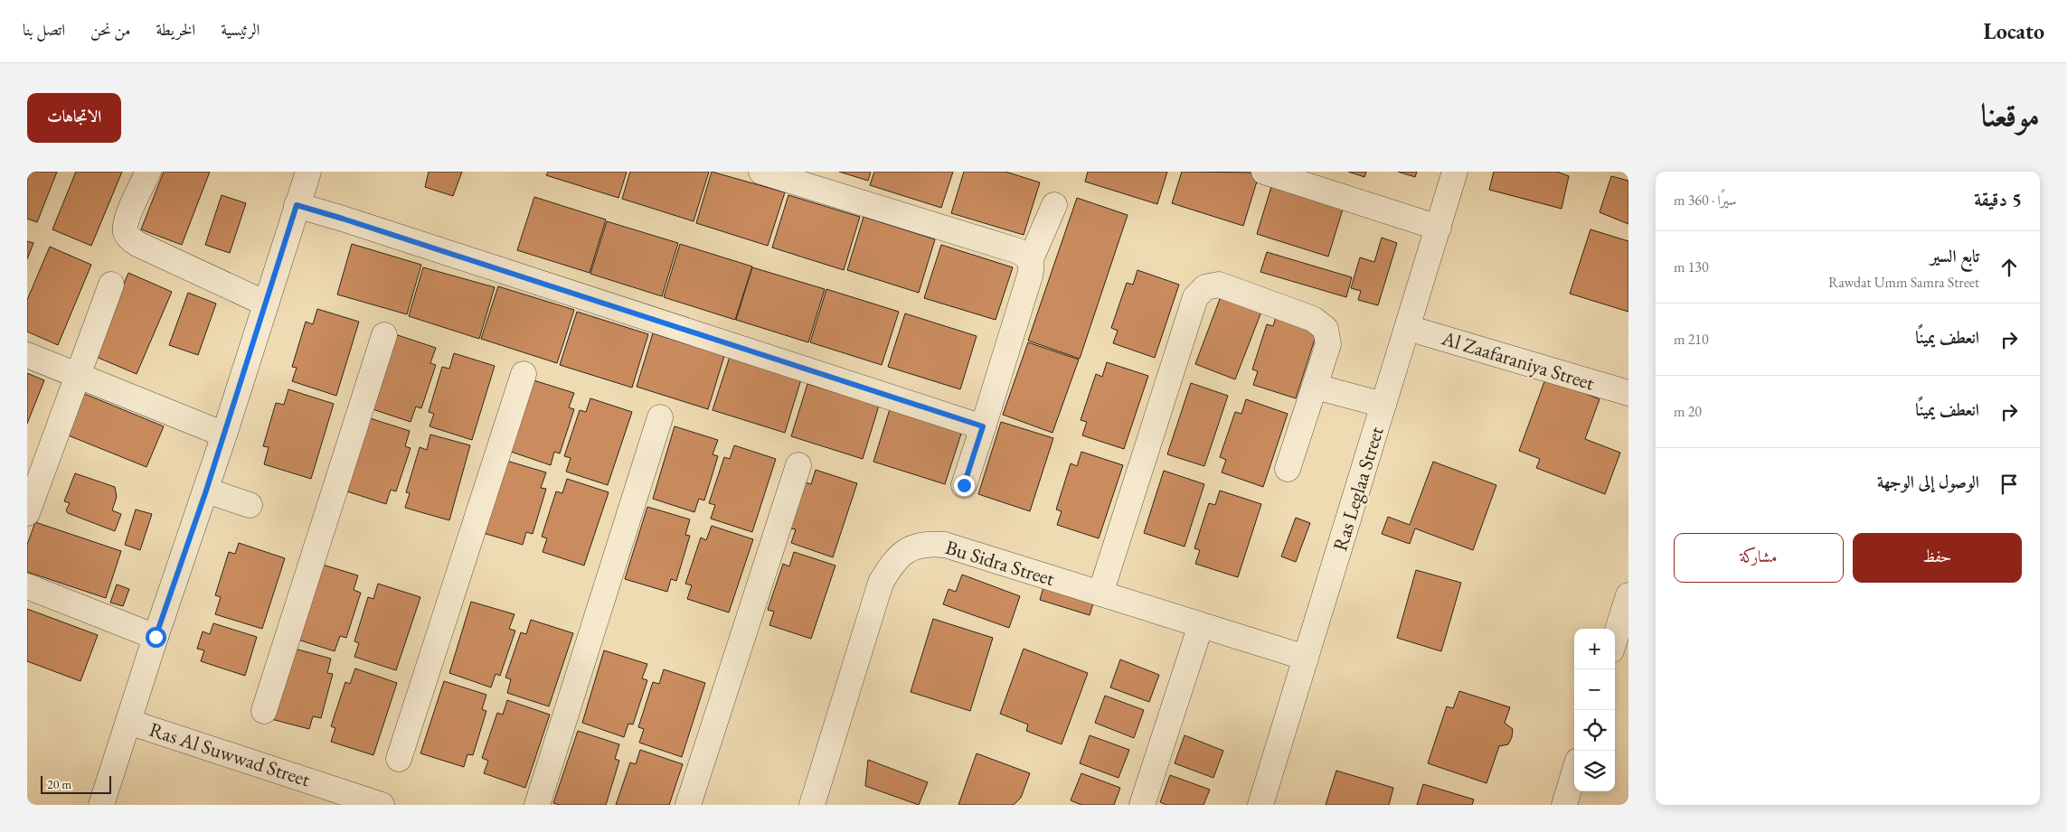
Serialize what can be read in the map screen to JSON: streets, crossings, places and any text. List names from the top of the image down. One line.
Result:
{"streets":{"street":["Al Zaafaraniya Street","Ras Leglaa Street","Bu Sidra Street","Ras Al Suwwad Street"]},"crossings":[["Al Zaafaraniya Street","Ras Leglaa Street"],["Ras Leglaa Street","Bu Sidra Street"]],"scale_bar":"20 m","page":{"header":"Locato","nav":["الرئيسية","الخريطة","من نحن","اتصل بنا"],"title":"موقعنا","buttons":["الاتجاهات",["حفظ","مشاركة"]],"heading":["5 دقيقة","سيرًا · 360 m"],"list":[["تابع السير","Rawdat Umm Samra Street","130 m"],["انعطف يمينًا","210 m"],["انعطف يمينًا","20 m"],"الوصول إلى الوجهة"],"map_buttons":["+","−"],"scale":"20 m"}}
